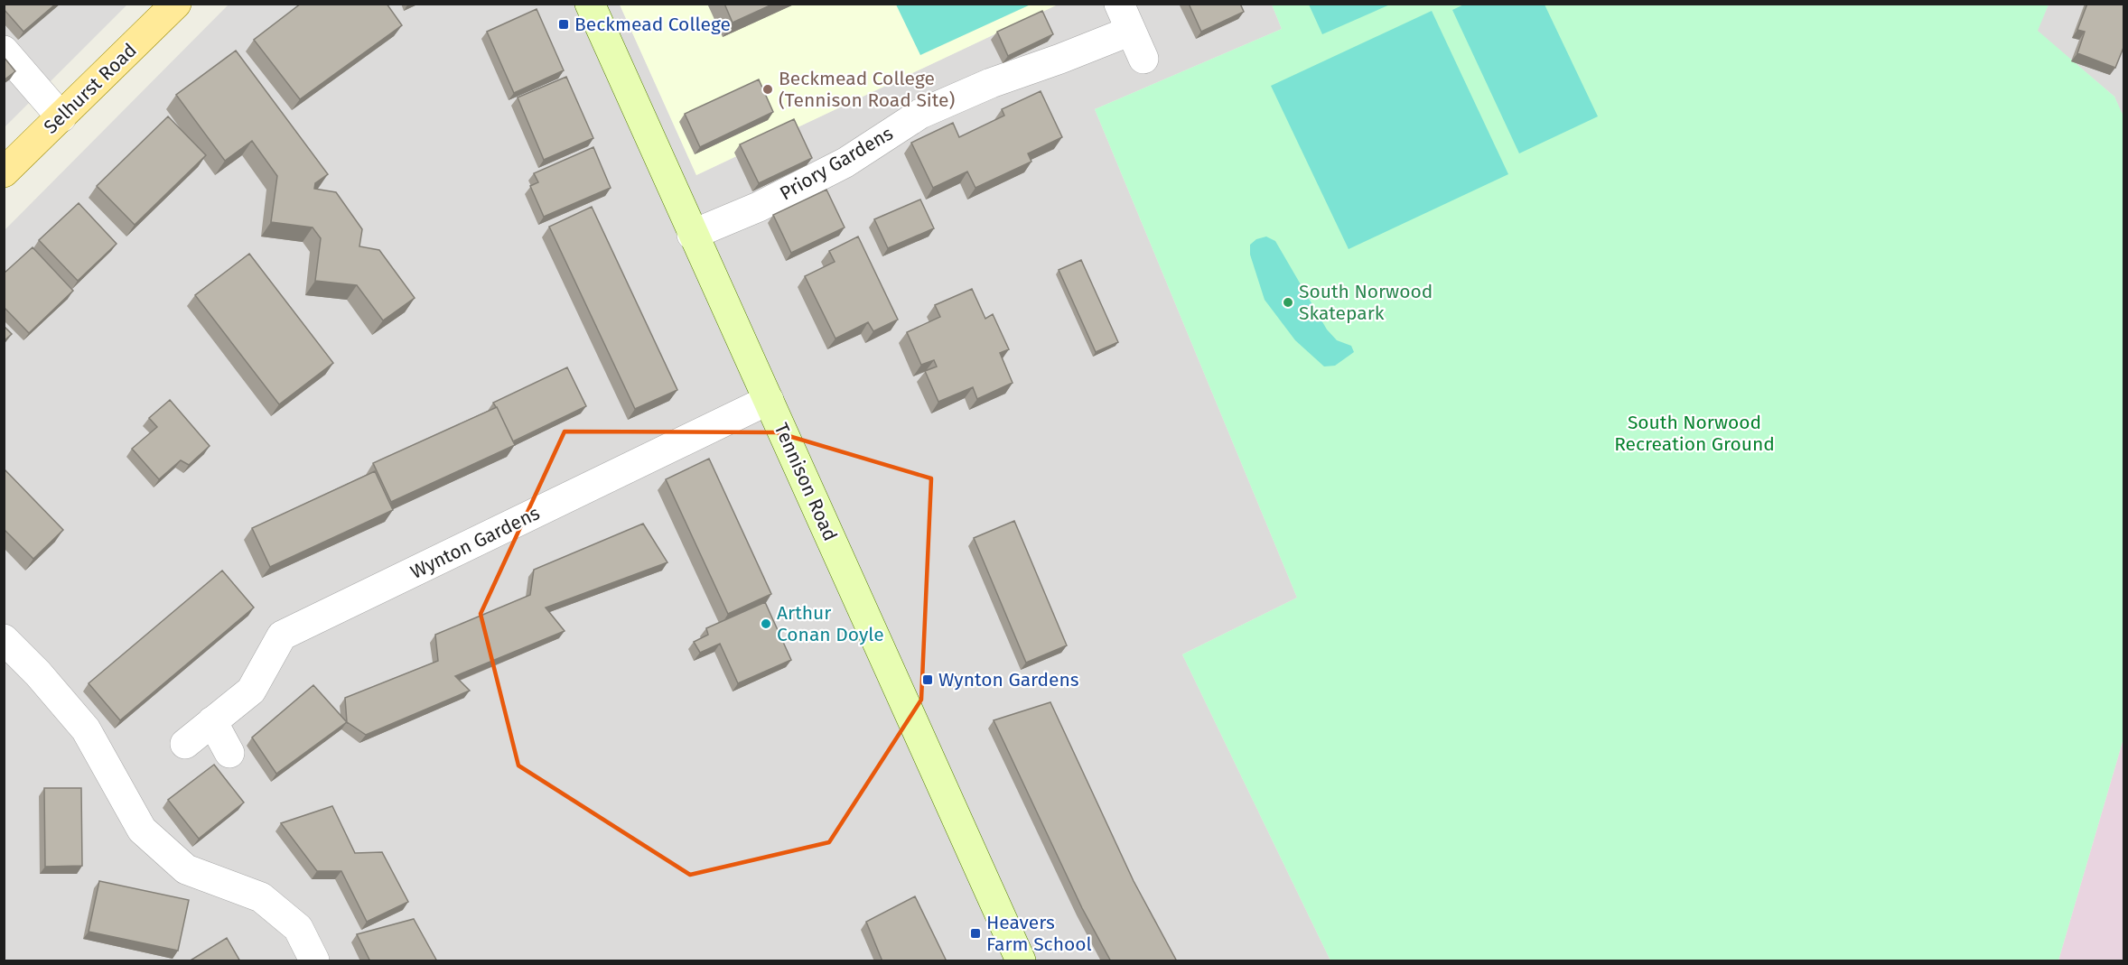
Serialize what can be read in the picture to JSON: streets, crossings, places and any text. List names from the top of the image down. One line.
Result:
{"streets":{"main road":["Selhurst Road"],"street":["Priory Gardens","Tennison Road","Wynton Gardens"]},"crossings":[["Priory Gardens","Tennison Road"],["Tennison Road","Wynton Gardens"]],"parks":["South Norwood Recreation Ground"],"places":{"transit":["Beckmead College","Wynton Gardens","Heavers Farm School"],"other":["Beckmead College (Tennison Road Site)","South Norwood Skatepark","Arthur Conan Doyle"]}}
